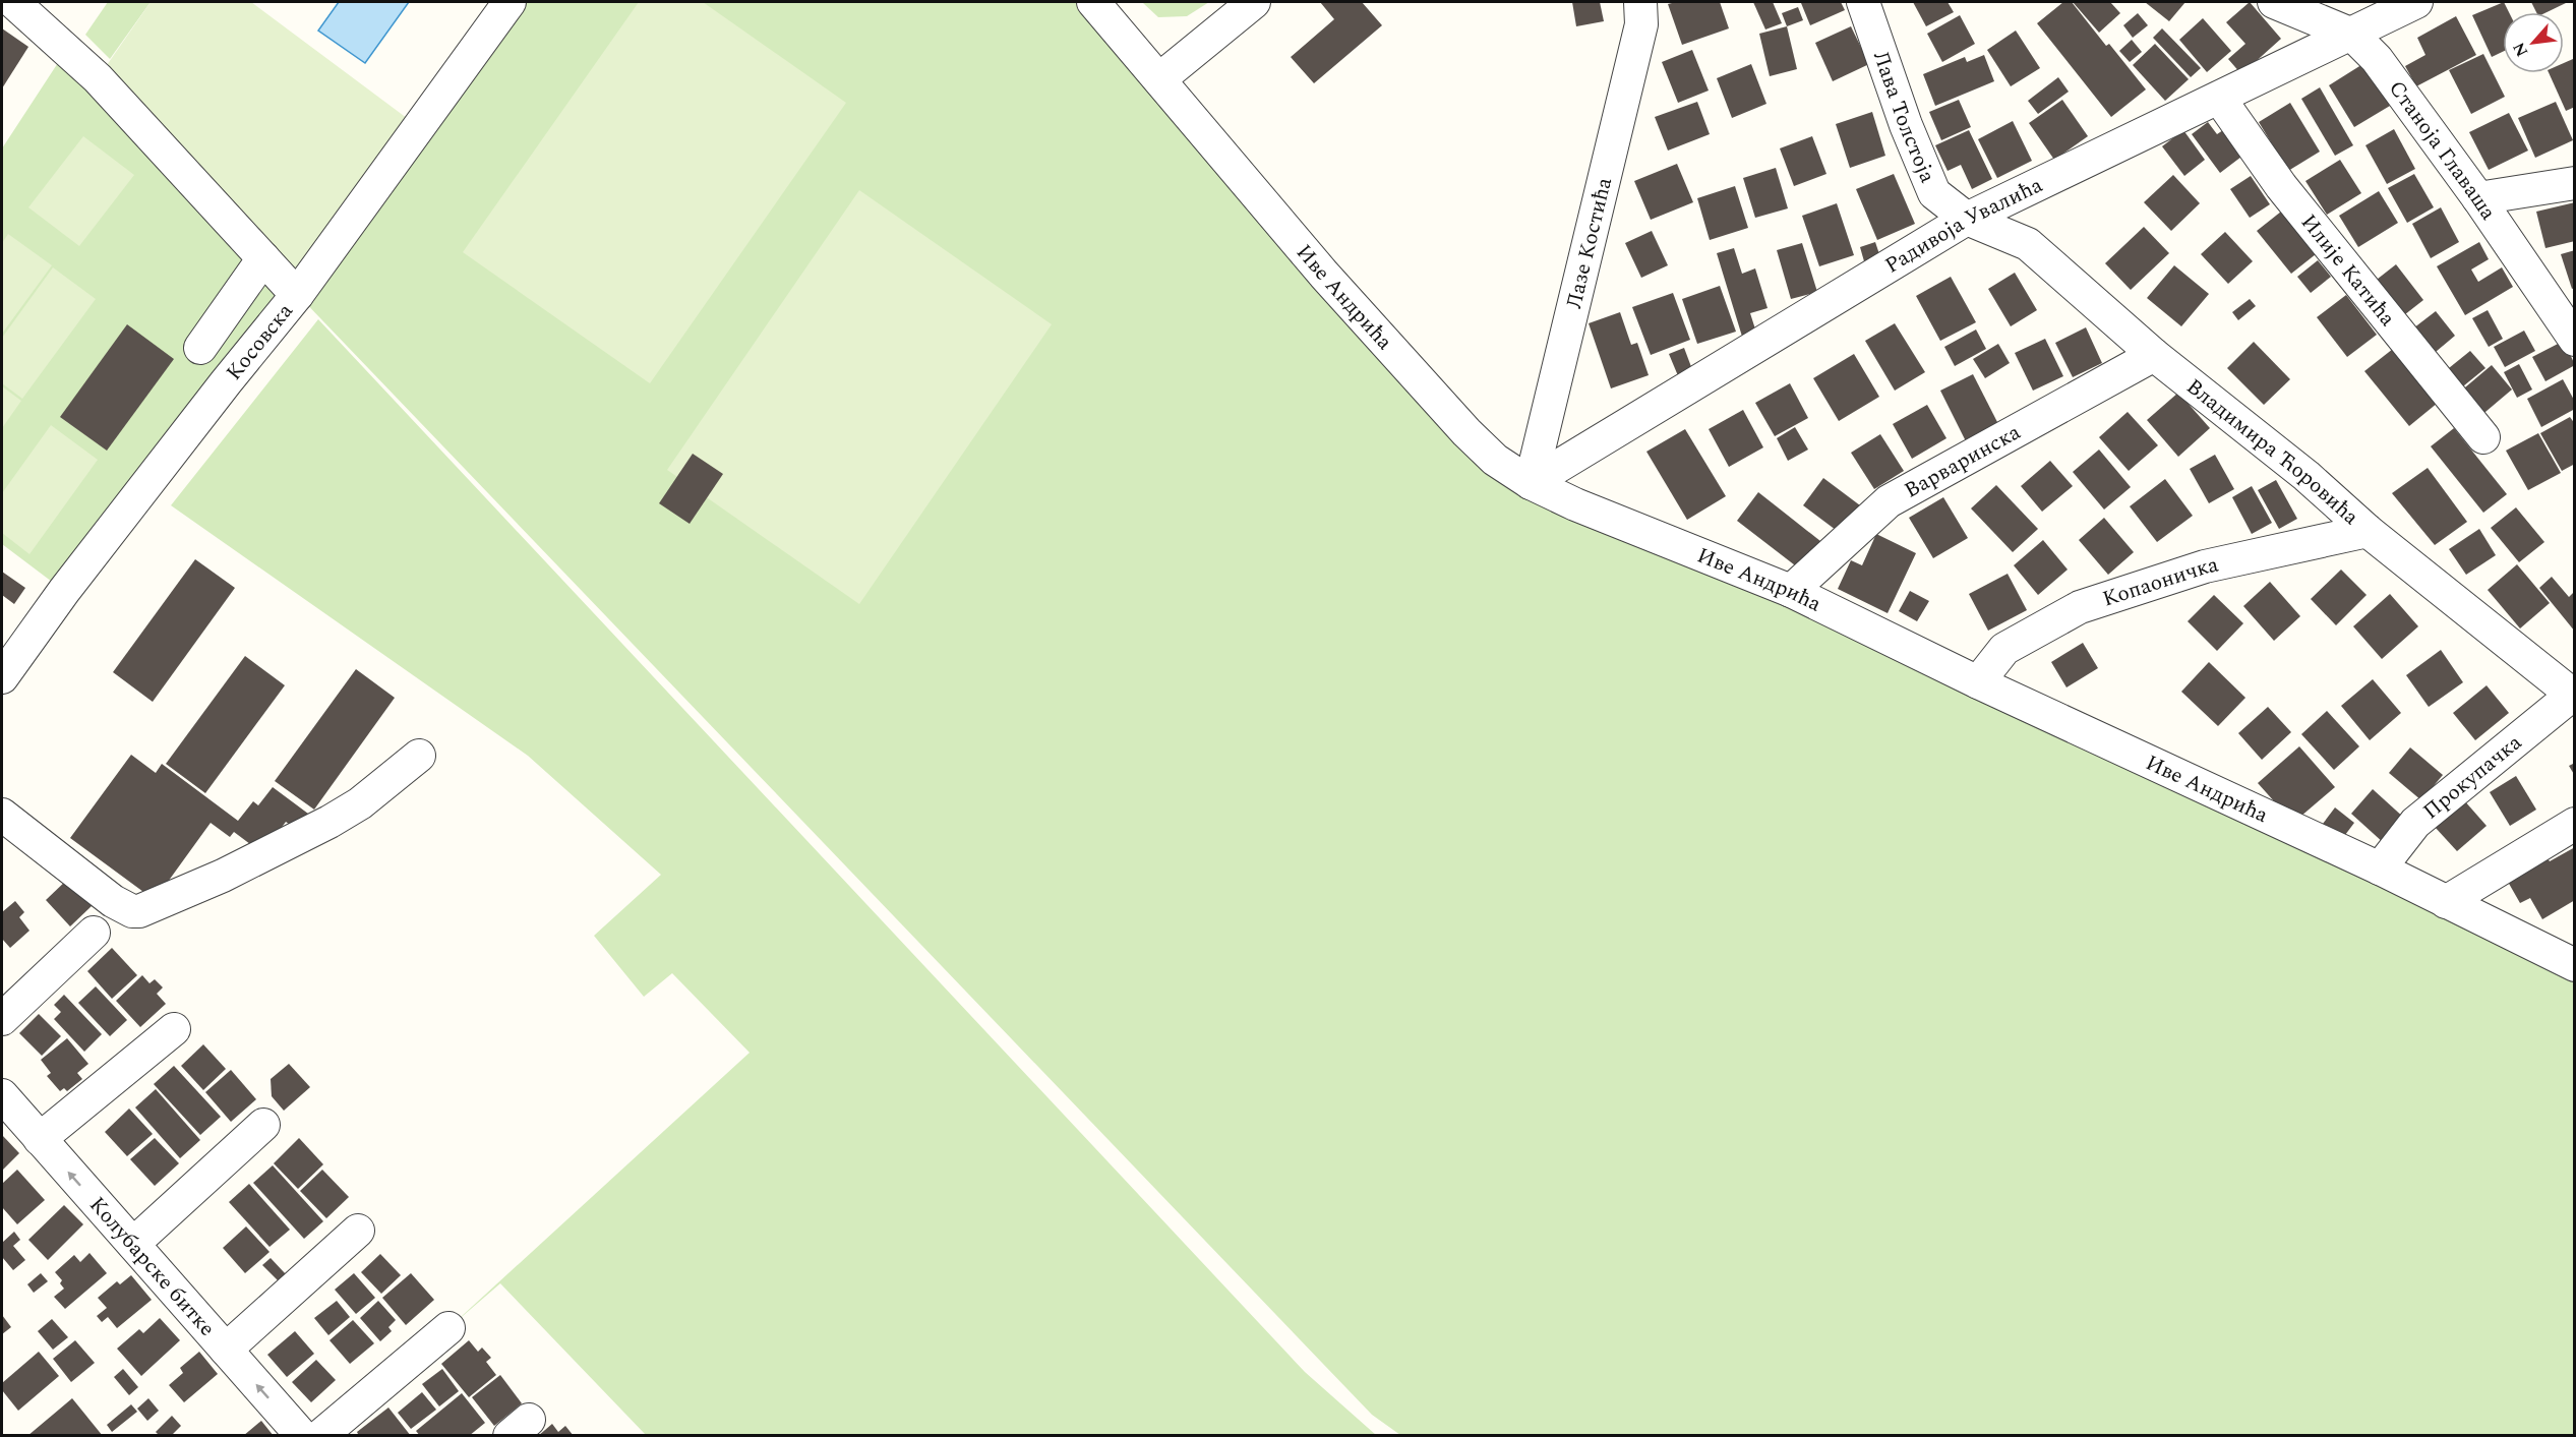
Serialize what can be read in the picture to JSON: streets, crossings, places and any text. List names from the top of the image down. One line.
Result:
{"streets":{"street":["Лава Толстоја","Станоја Главаша","Радивоја Увалића","Лазе Костића","Илије Катића","Иве Андрића","Косовска","Владимира Ћоровића","Варваринска","Копаоничка","Прокупачка","Колубарске битке"]},"crossings":[["Лава Толстоја","Радивоја Увалића"],["Лава Толстоја","Владимира Ћоровића"],["Станоја Главаша","Радивоја Увалића"],["Радивоја Увалића","Лазе Костића"],["Радивоја Увалића","Илије Катића"],["Радивоја Увалића","Иве Андрића"],["Радивоја Увалића","Владимира Ћоровића"],["Лазе Костића","Иве Андрића"],["Иве Андрића","Варваринска"],["Иве Андрића","Копаоничка"],["Иве Андрића","Прокупачка"],["Владимира Ћоровића","Варваринска"],["Владимира Ћоровића","Копаоничка"],["Владимира Ћоровића","Прокупачка"]],"one_way":["Колубарске битке"],"north":"bottom left"}
